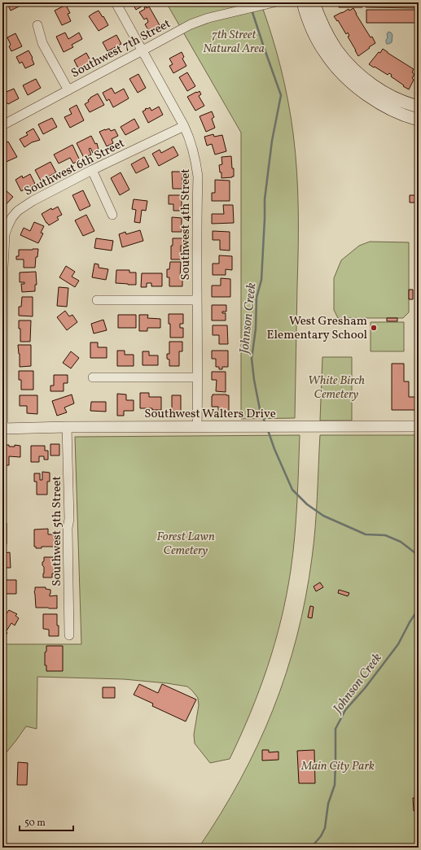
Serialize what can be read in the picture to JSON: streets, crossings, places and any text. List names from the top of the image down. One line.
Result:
{"streets":{"street":["Southwest 7th Street","Southwest 6th Street","Southwest 4th Street","Southwest Walters Drive","Southwest 5th Street"]},"crossings":[["Southwest 7th Street","Southwest 4th Street"],["Southwest 6th Street","Southwest 4th Street"],["Southwest 6th Street","Southwest Walters Drive"],["Southwest 4th Street","Southwest Walters Drive"],["Southwest Walters Drive","Southwest 5th Street"]],"water":["Johnson Creek"],"parks":["7th Street Natural Area","White Birch Cemetery","Forest Lawn Cemetery","Main City Park"],"places":["West Gresham Elementary School"],"scale_bar":"50 m"}
